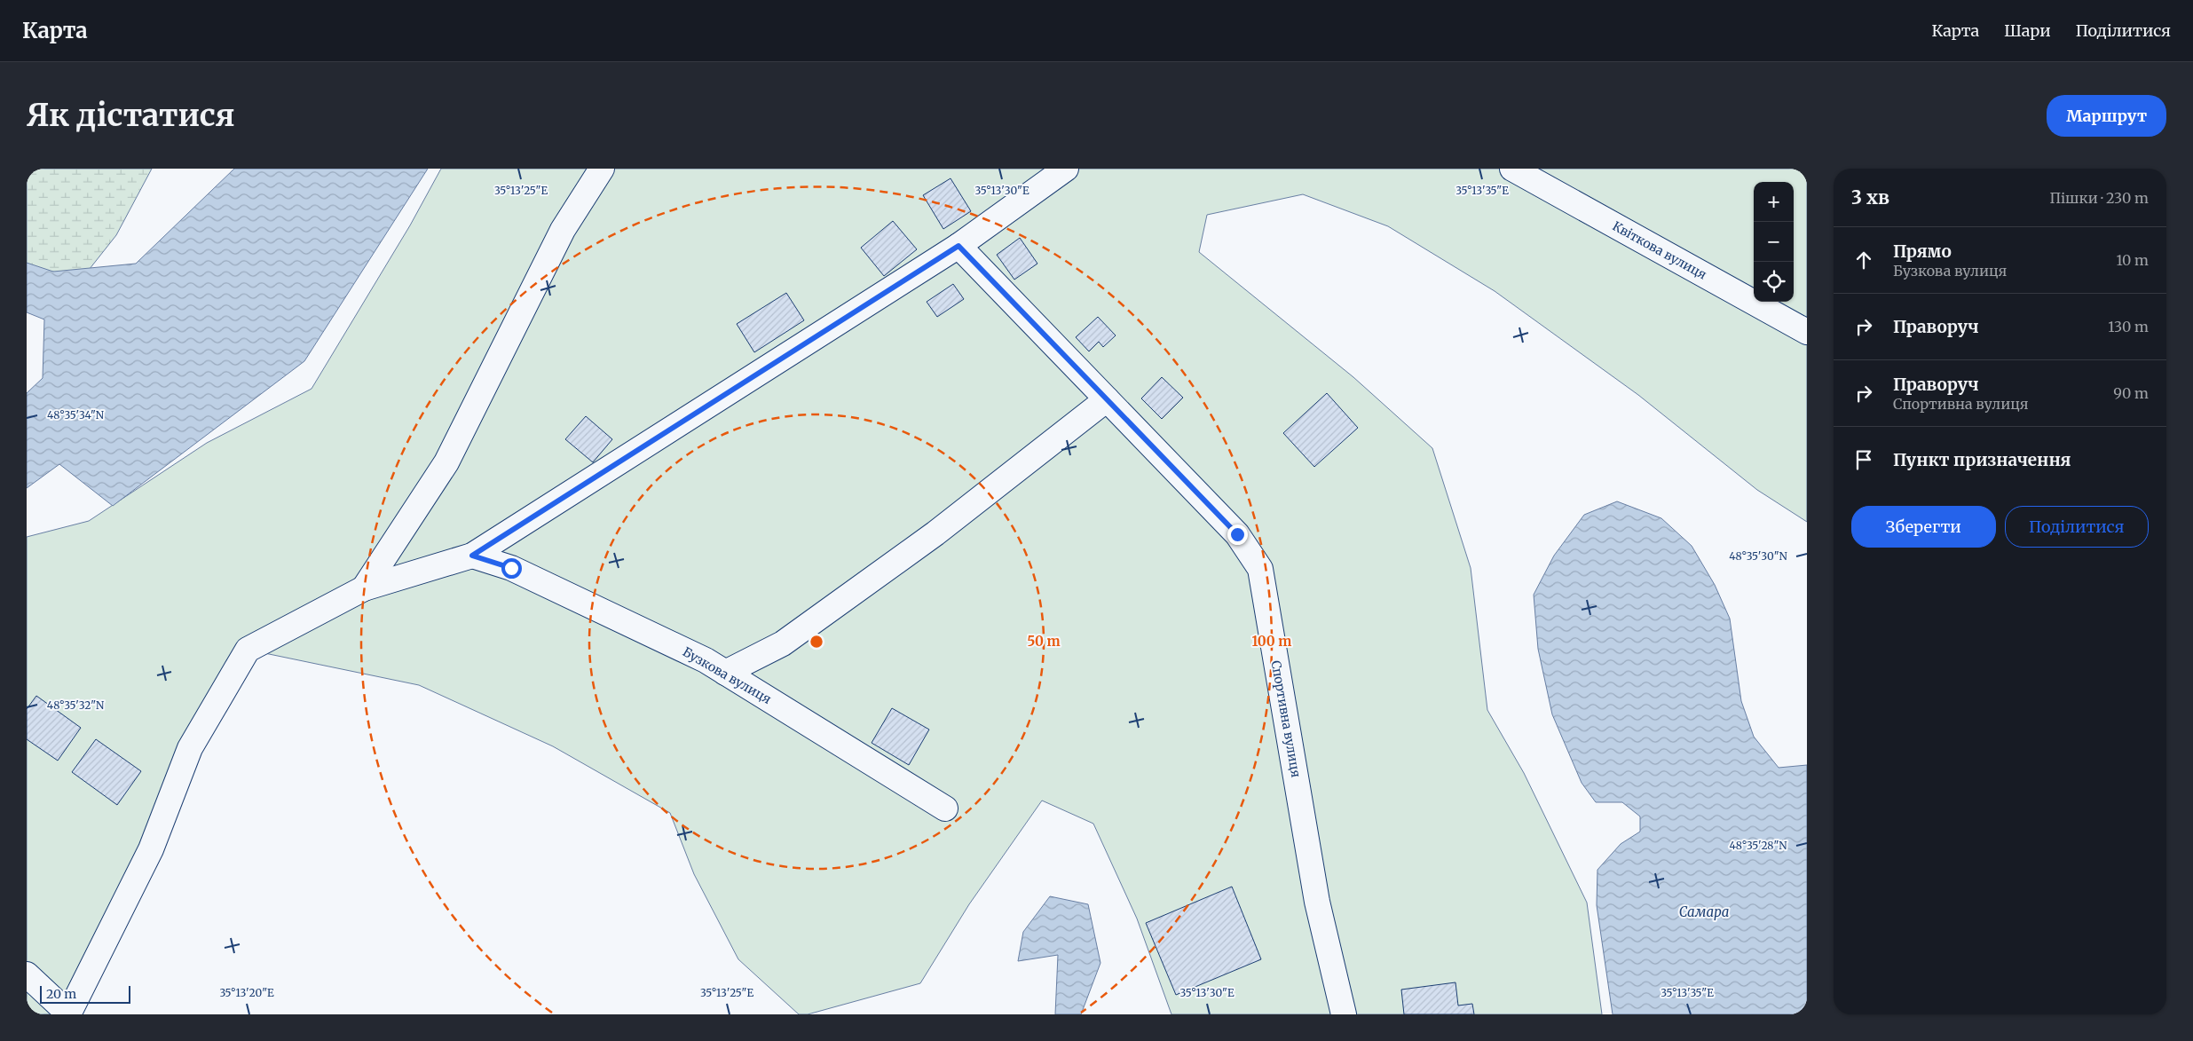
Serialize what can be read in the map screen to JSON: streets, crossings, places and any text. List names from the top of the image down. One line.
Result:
{"streets":{"street":["Квіткова вулиця","Бузкова вулиця","Спортивна вулиця"]},"water":["Самара"],"scale_bar":"20 m","page":{"header":"Карта","nav":["Карта","Шари","Поділитися"],"buttons":["Маршрут",["Зберегти","Поділитися"]],"title":"Як дістатися","heading":["3 хв","Пішки · 230 m"],"map_buttons":["+","−"],"list":[["Прямо","Бузкова вулиця","10 m"],["Праворуч","130 m"],["Праворуч","Спортивна вулиця","90 m"],"Пункт призначення"],"scale":"20 m"},"coordinates":["35°13'25\"E","35°13'30\"E","35°13'35\"E","48°35'34\"N","48°35'30\"N","48°35'32\"N","48°35'28\"N","35°13'20\"E"],"rings":["50 m","100 m"]}
